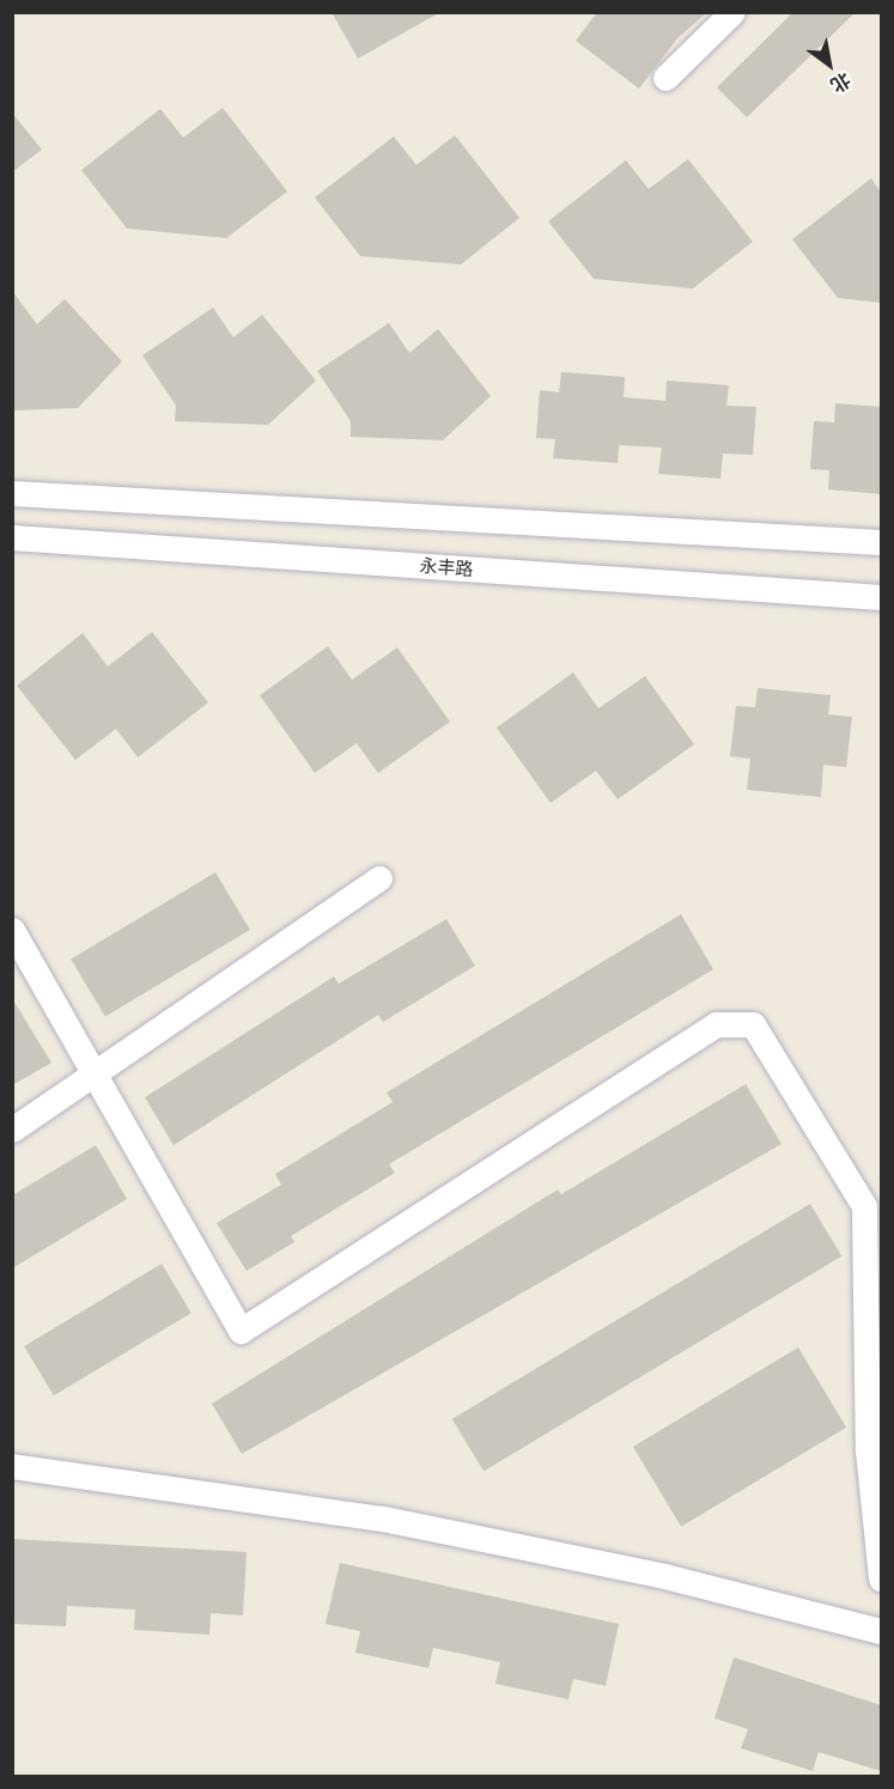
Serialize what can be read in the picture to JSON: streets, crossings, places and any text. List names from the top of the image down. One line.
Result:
{"streets":{"street":["永丰路"]},"north":"bottom right"}
